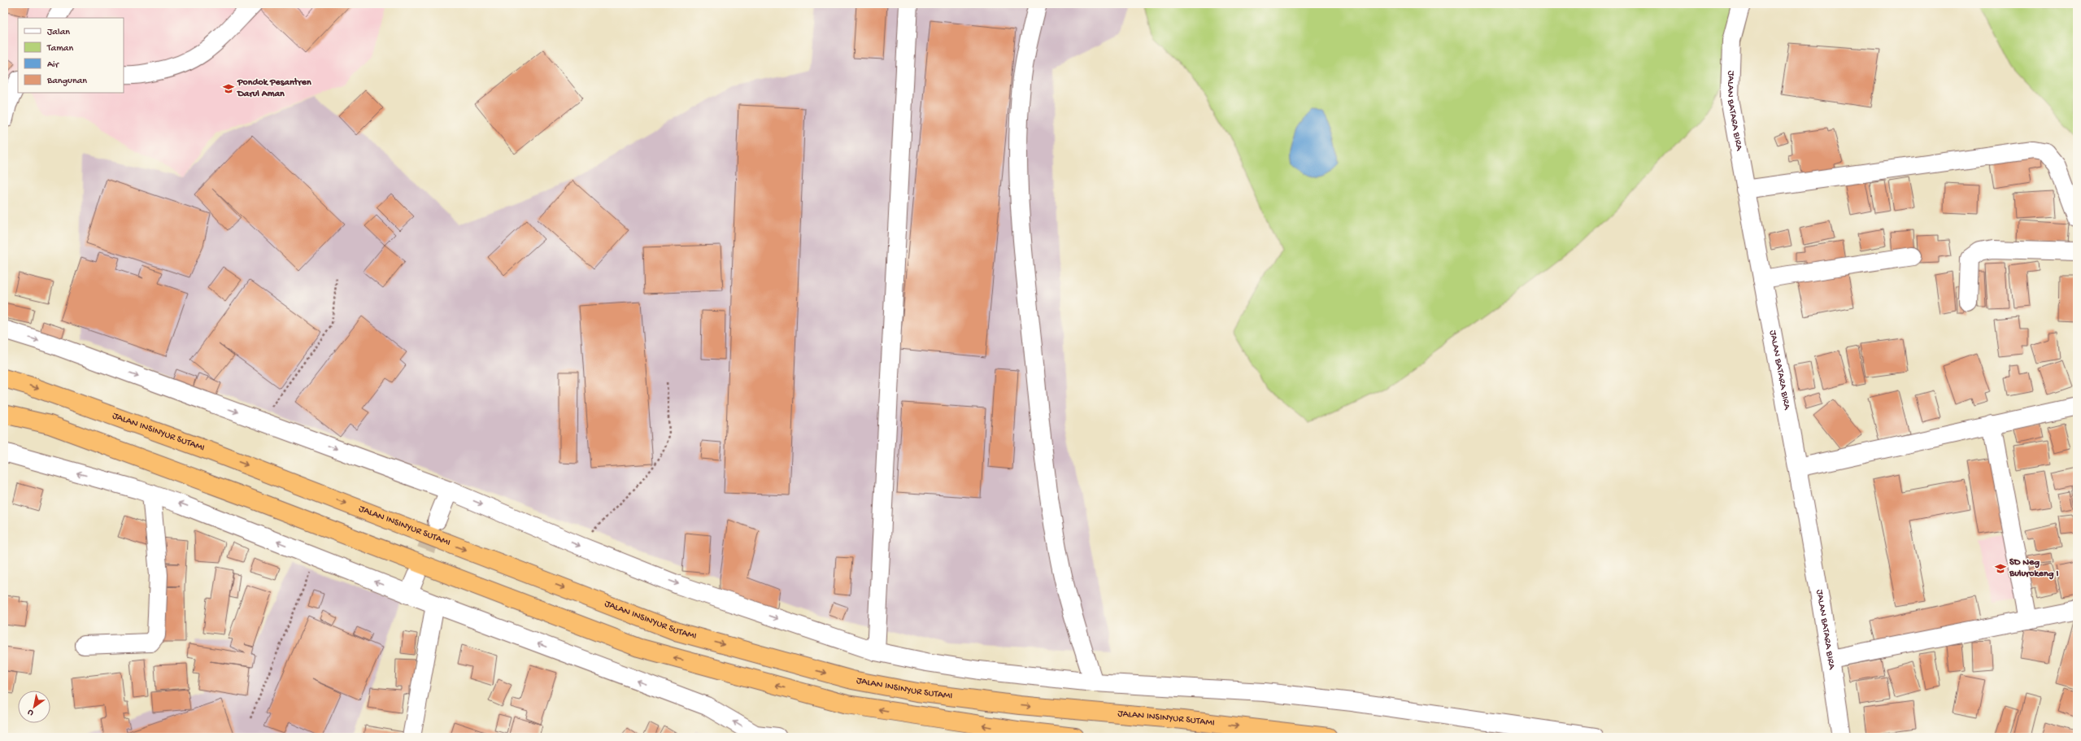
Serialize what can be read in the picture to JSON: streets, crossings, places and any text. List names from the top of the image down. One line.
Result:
{"streets":{"highway":["JALAN INSINYUR SUTAMI"],"street":["JALAN BATARA BIRA"]},"places":{"school or university":["Pondok Pesantren Darul Aman","SD Neg Bulurokeng I"]},"legend":["Jalan","Taman","Air","Bangunan"],"north":"bottom left"}
